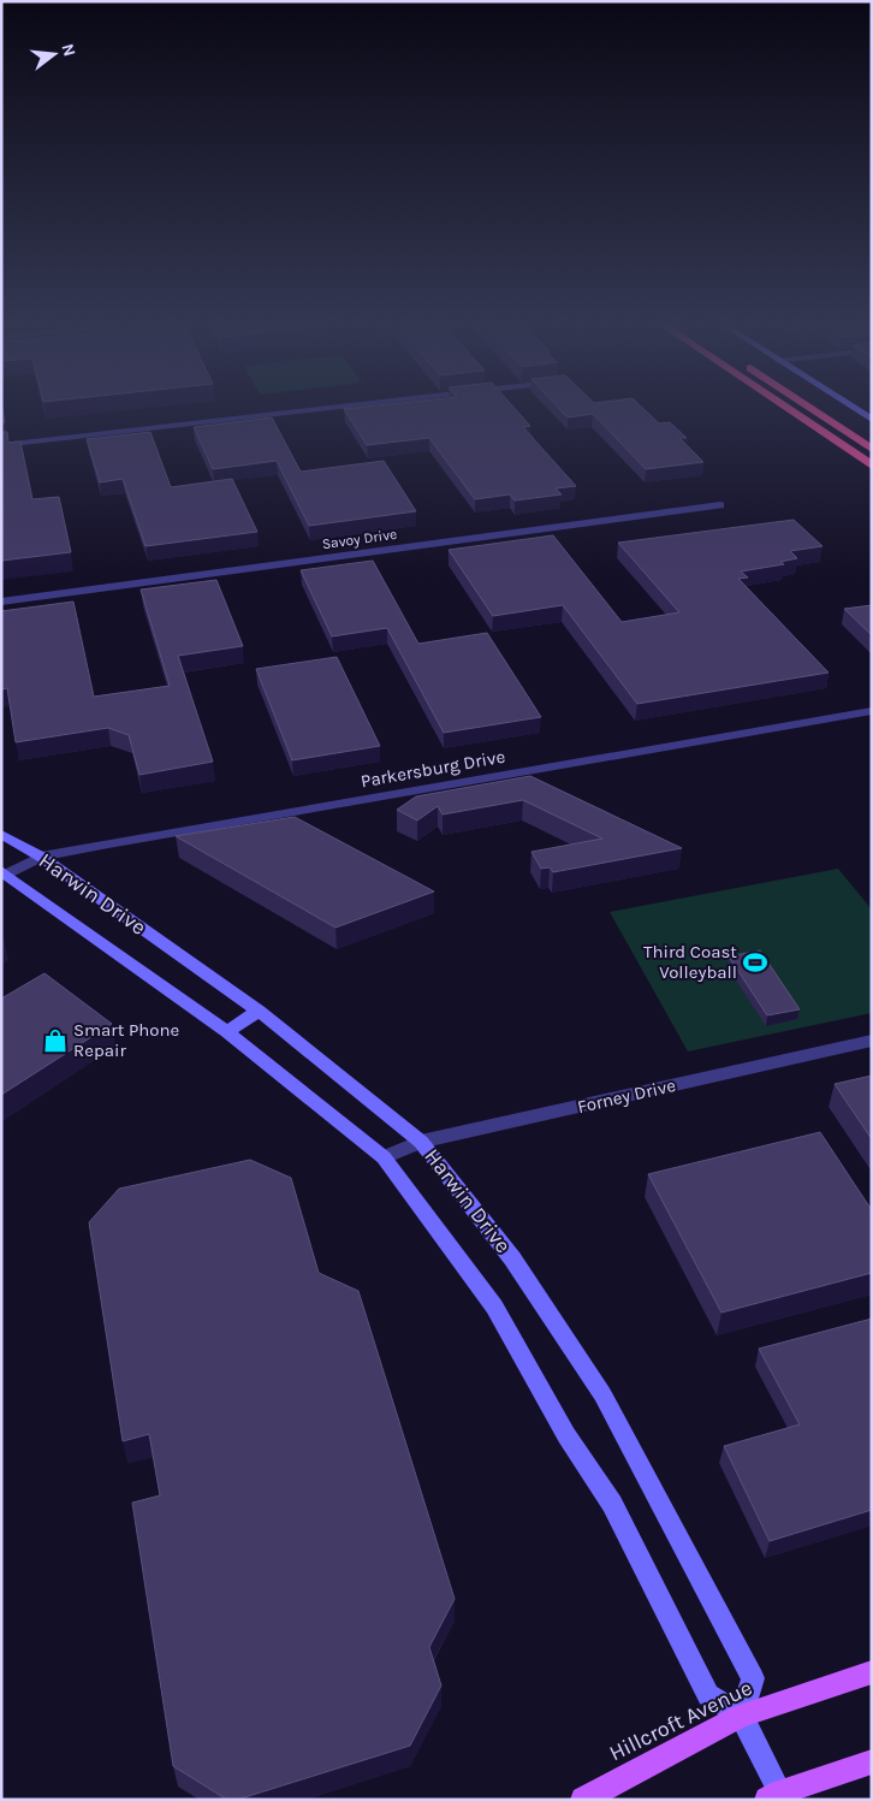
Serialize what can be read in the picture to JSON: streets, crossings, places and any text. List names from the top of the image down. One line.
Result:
{"streets":{"main road":["Harwin Drive","Hillcroft Avenue"],"street":["Savoy Drive","Parkersburg Drive","Forney Drive"]},"crossings":[["Parkersburg Drive","Harwin Drive"],["Harwin Drive","Forney Drive"],["Harwin Drive","Hillcroft Avenue"]],"places":{"sports":["Third Coast Volleyball"],"shop":["Smart Phone Repair"]},"north":"right"}
